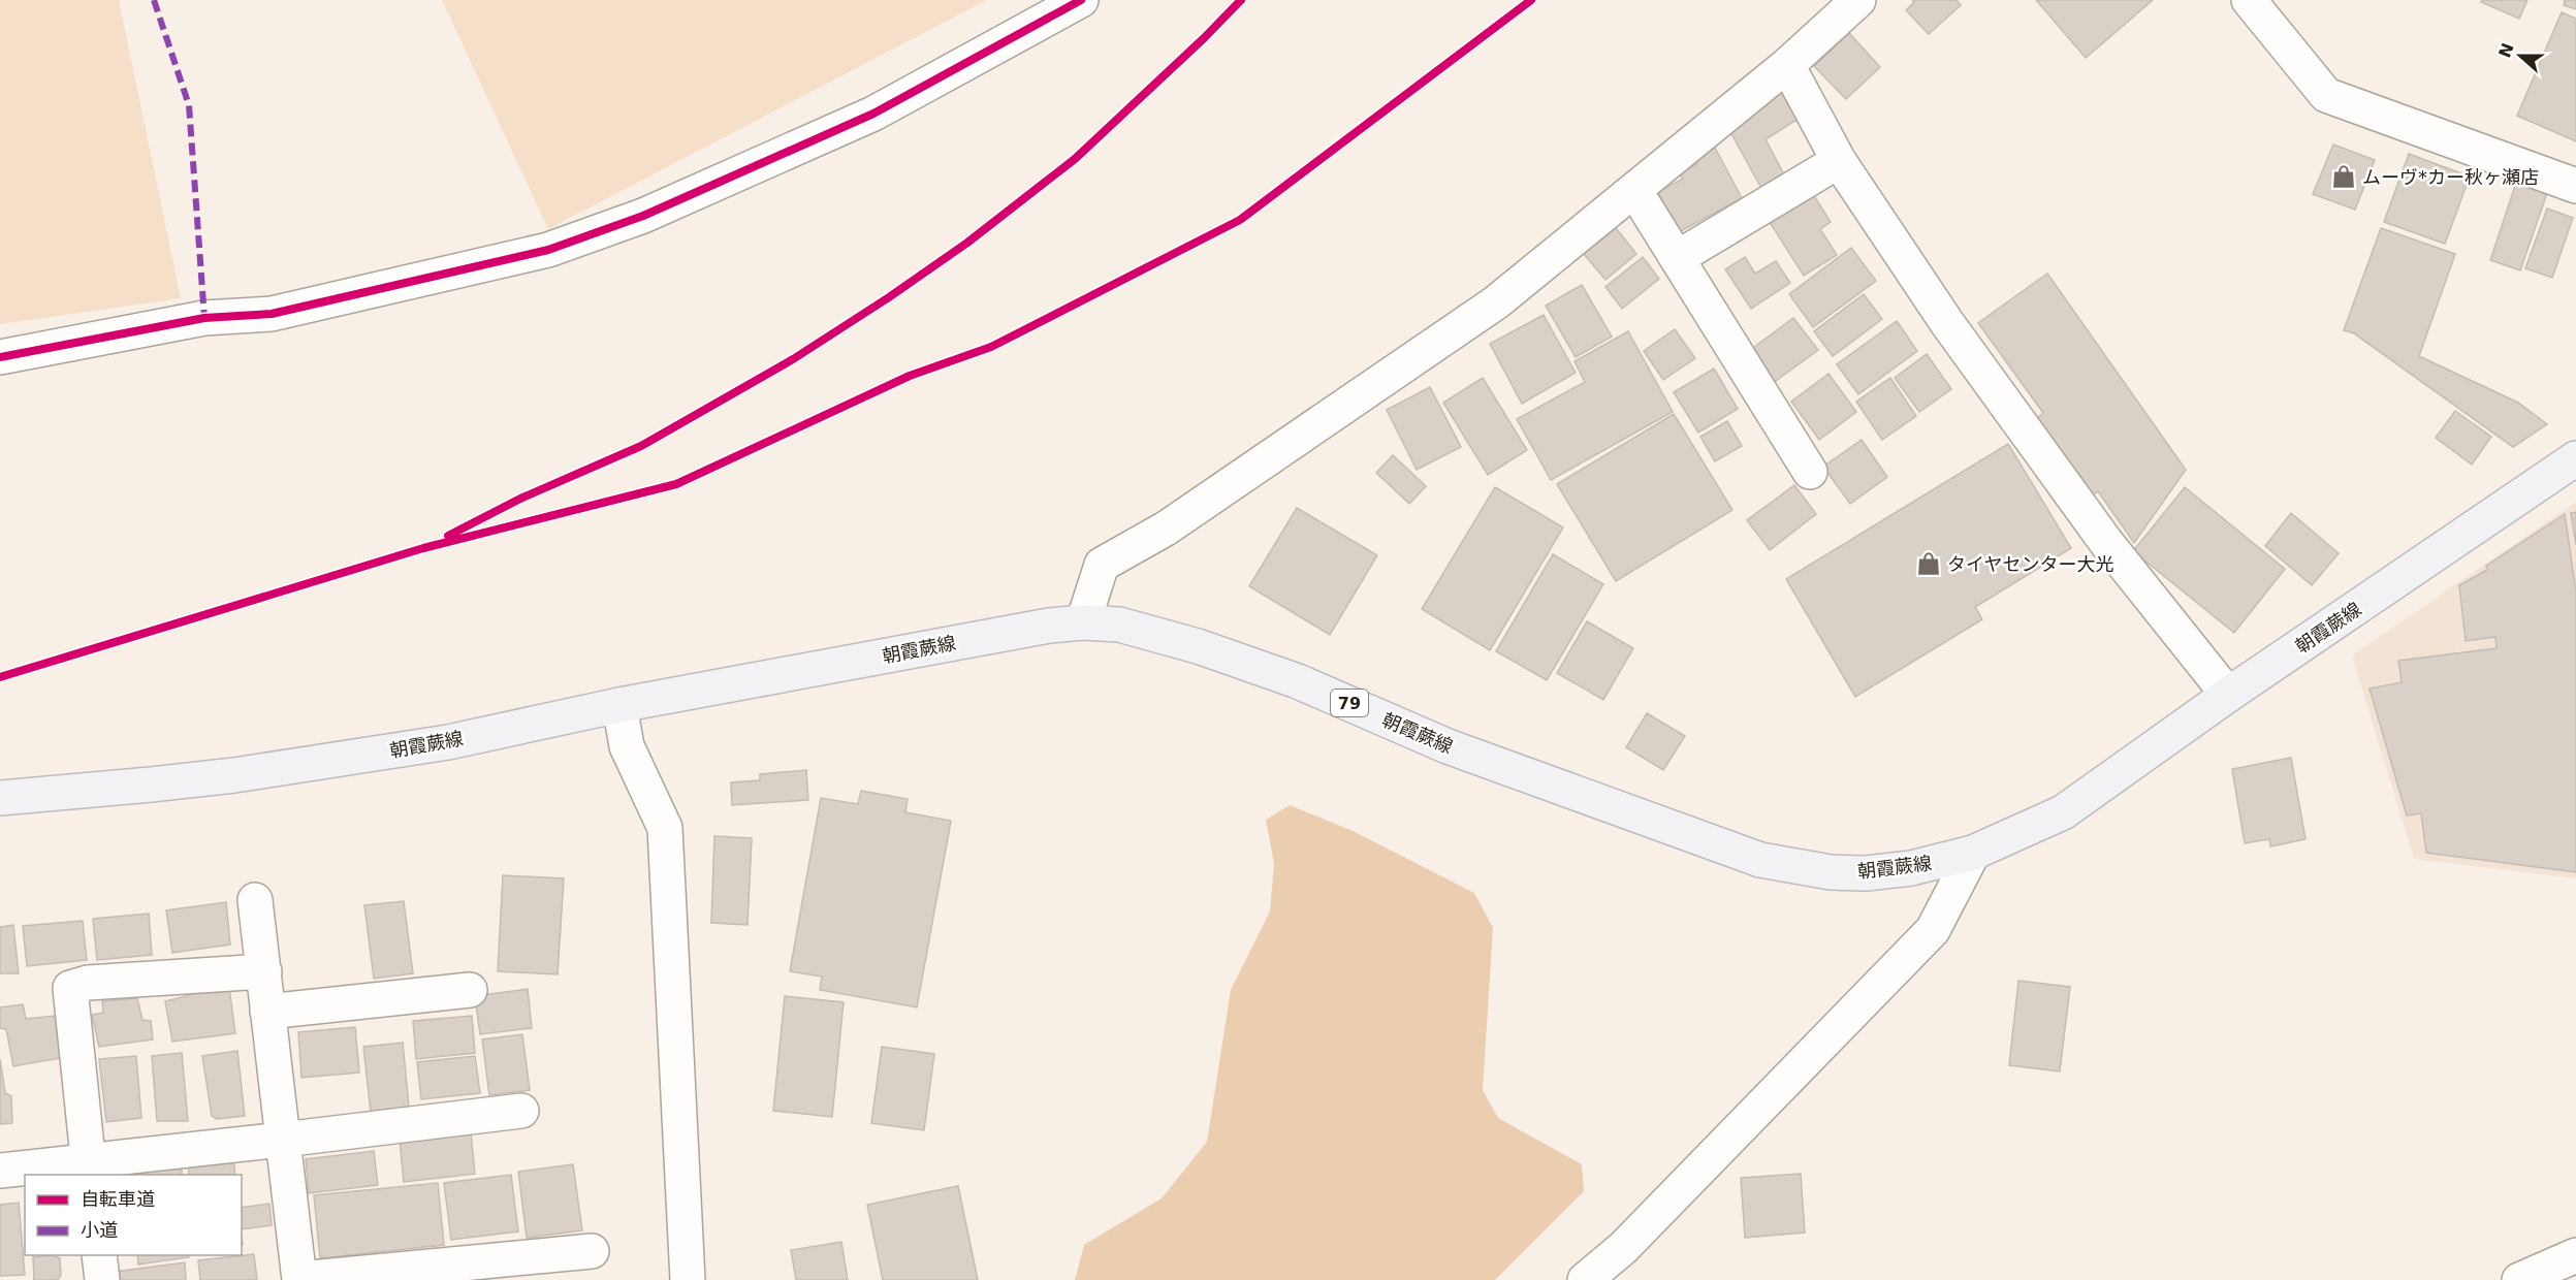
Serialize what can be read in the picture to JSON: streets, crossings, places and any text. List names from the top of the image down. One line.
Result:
{"streets":{"main road":["朝霞蕨線","79"]},"places":{"shop":["ムーヴ*カー秋ヶ瀬店","タイヤセンター大光"]},"legend":["自転車道","小道"],"north":"left"}
